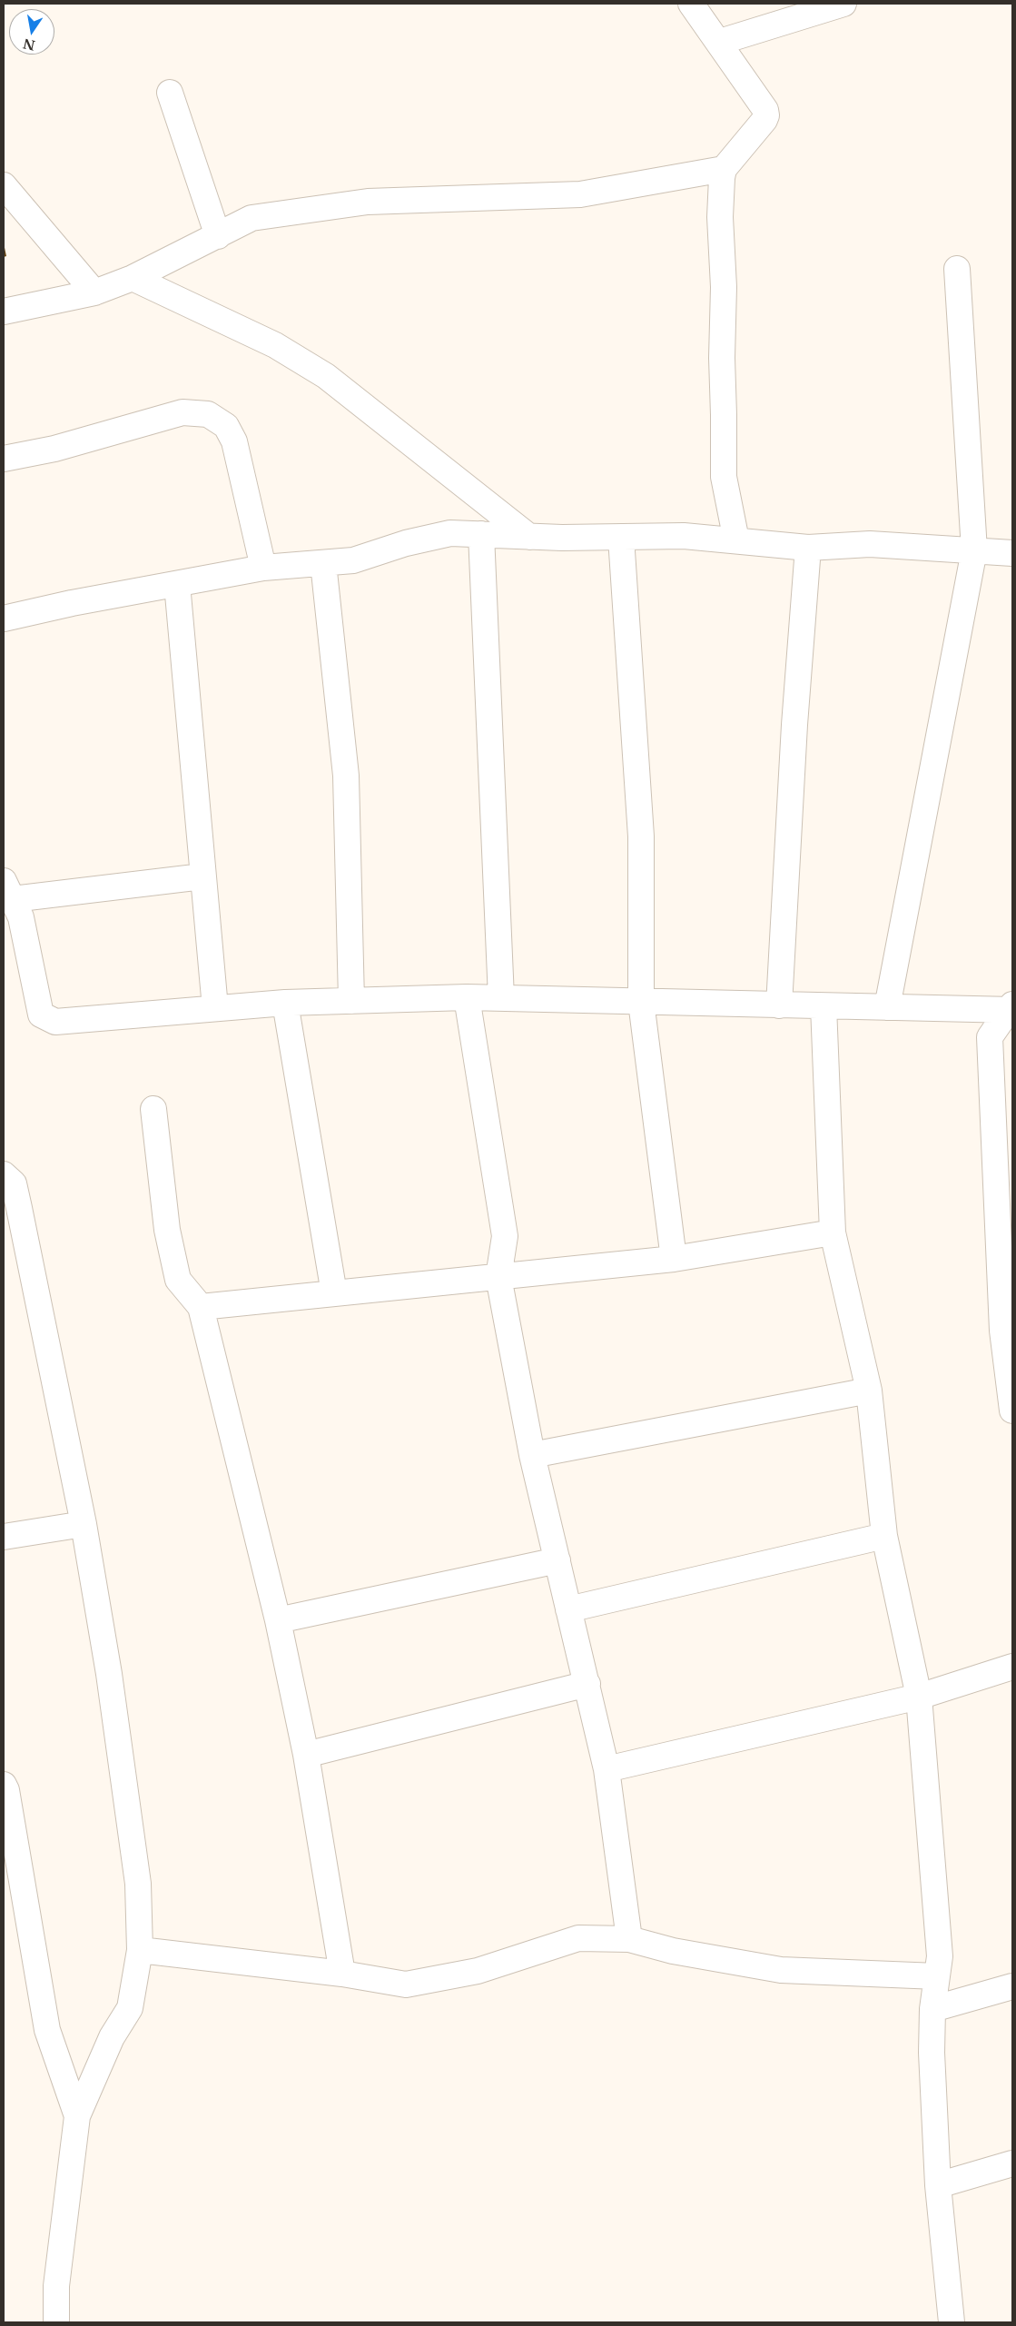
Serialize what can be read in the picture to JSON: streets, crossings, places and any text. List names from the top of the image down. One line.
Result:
{"north":"bottom"}
